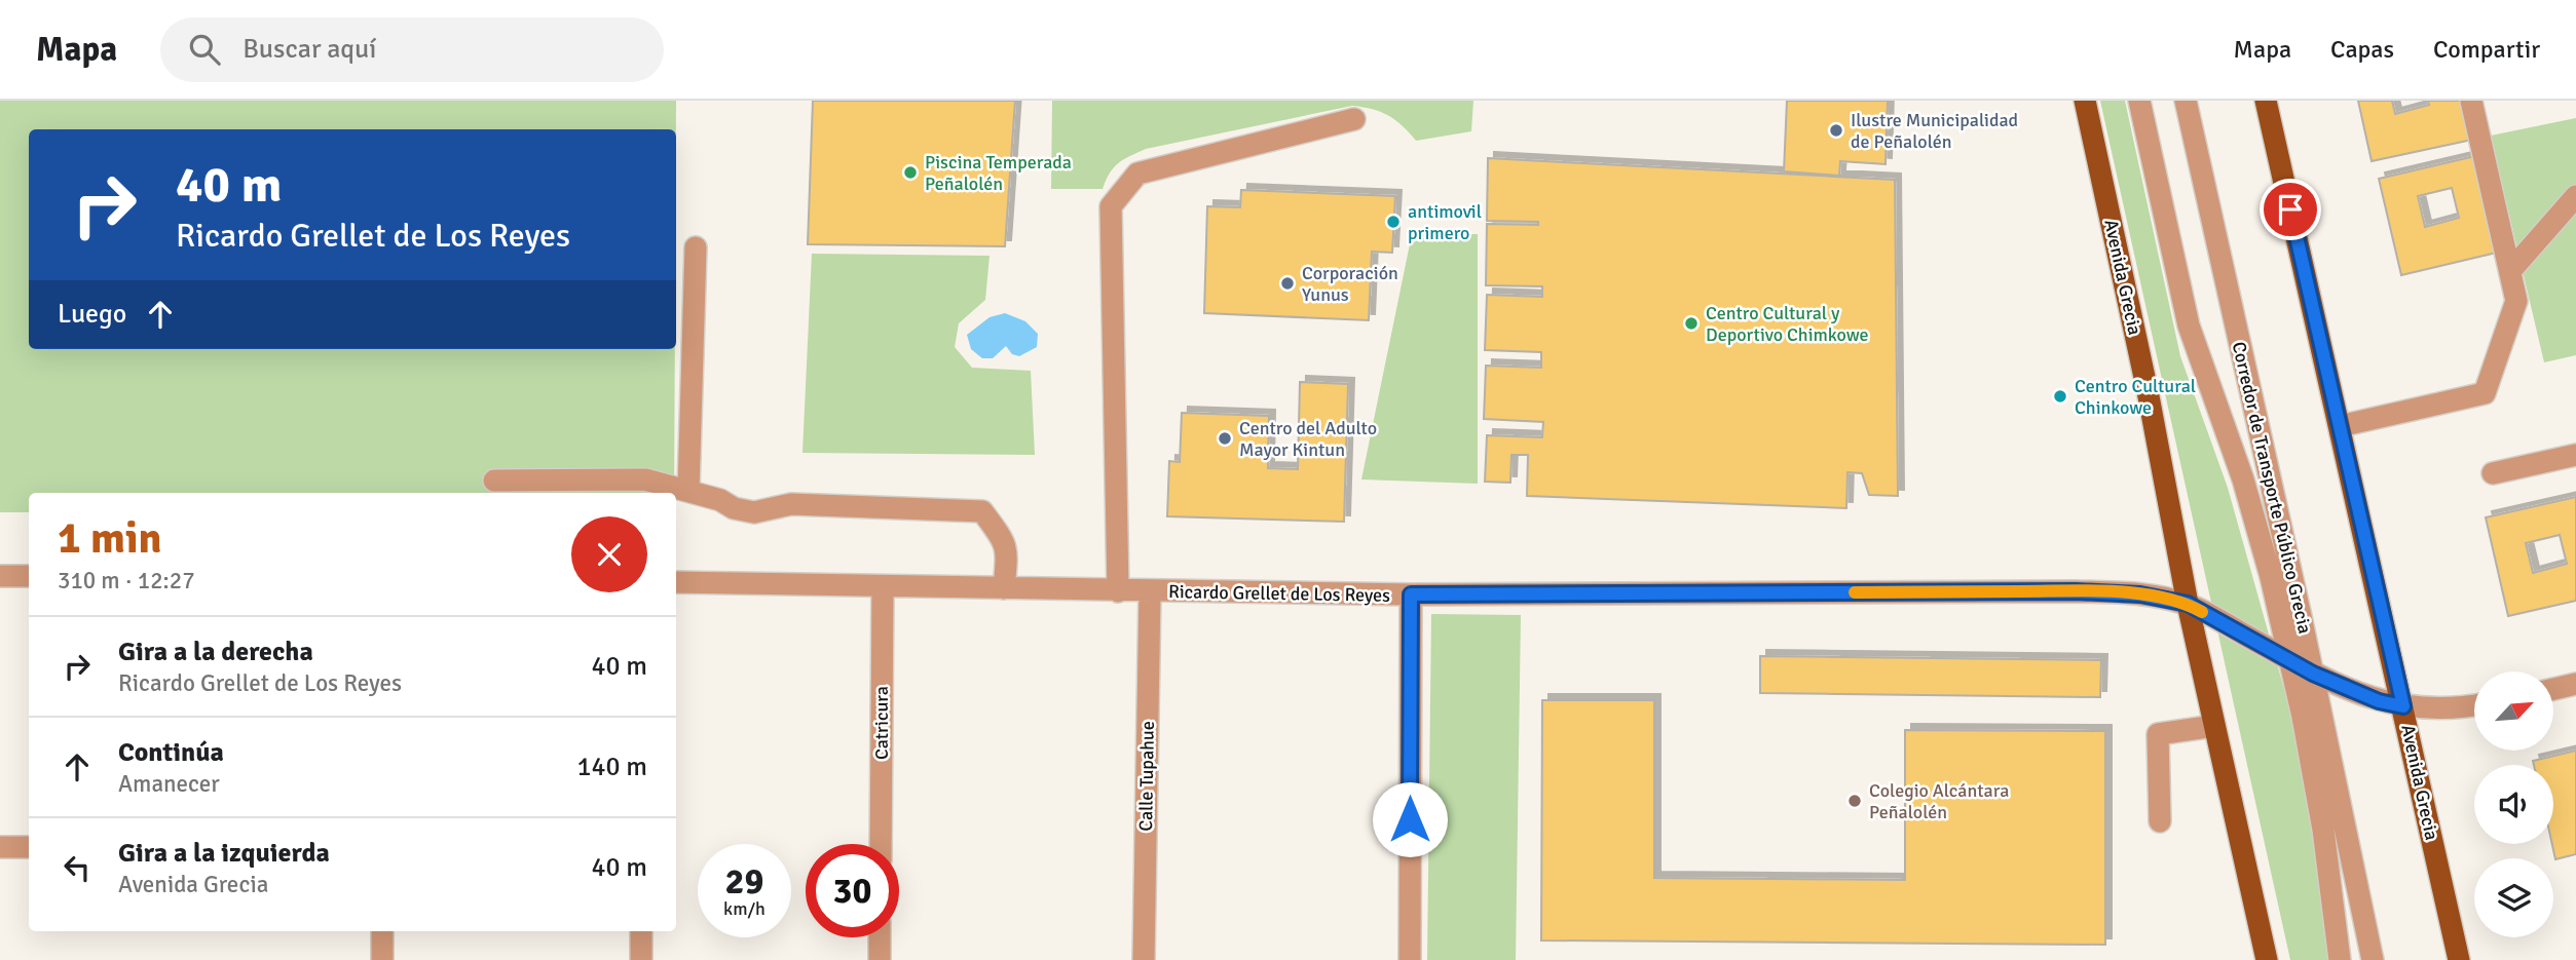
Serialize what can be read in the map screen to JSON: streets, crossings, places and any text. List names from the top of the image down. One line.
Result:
{"streets":{"main road":["Avenida Grecia"],"street":["Corredor de Transporte Público Grecia","Ricardo Grellet de Los Reyes","Catricura","Calle Tupahue"]},"crossings":[["Avenida Grecia","Ricardo Grellet de Los Reyes"],["Corredor de Transporte Público Grecia","Ricardo Grellet de Los Reyes"],["Ricardo Grellet de Los Reyes","Catricura"],["Ricardo Grellet de Los Reyes","Calle Tupahue"]],"places":["Ilustre Municipalidad de Peñalolén","Piscina Temperada Peñalolén","antimovil primero","Corporación Yunus","Centro Cultural y Deportivo Chimkowe","Centro Cultural Chinkowe","Centro del Adulto Mayor Kintun","Colegio Alcántara Peñalolén"],"north":"top right","page":{"header":"Mapa","search":"Buscar aquí","nav":["Mapa","Capas","Compartir"],"turn":["40 m","Ricardo Grellet de Los Reyes"],"then":"Luego","heading":["1 min","310 m · 12:27"],"list":[{"name":"Gira a la derecha","note":"Ricardo Grellet de Los Reyes","value":"40 m"},{"name":"Continúa","note":"Amanecer","value":"140 m"},{"name":"Gira a la izquierda","note":"Avenida Grecia","value":"40 m"}],"speed":"29 km/h","limit":"30"}}
